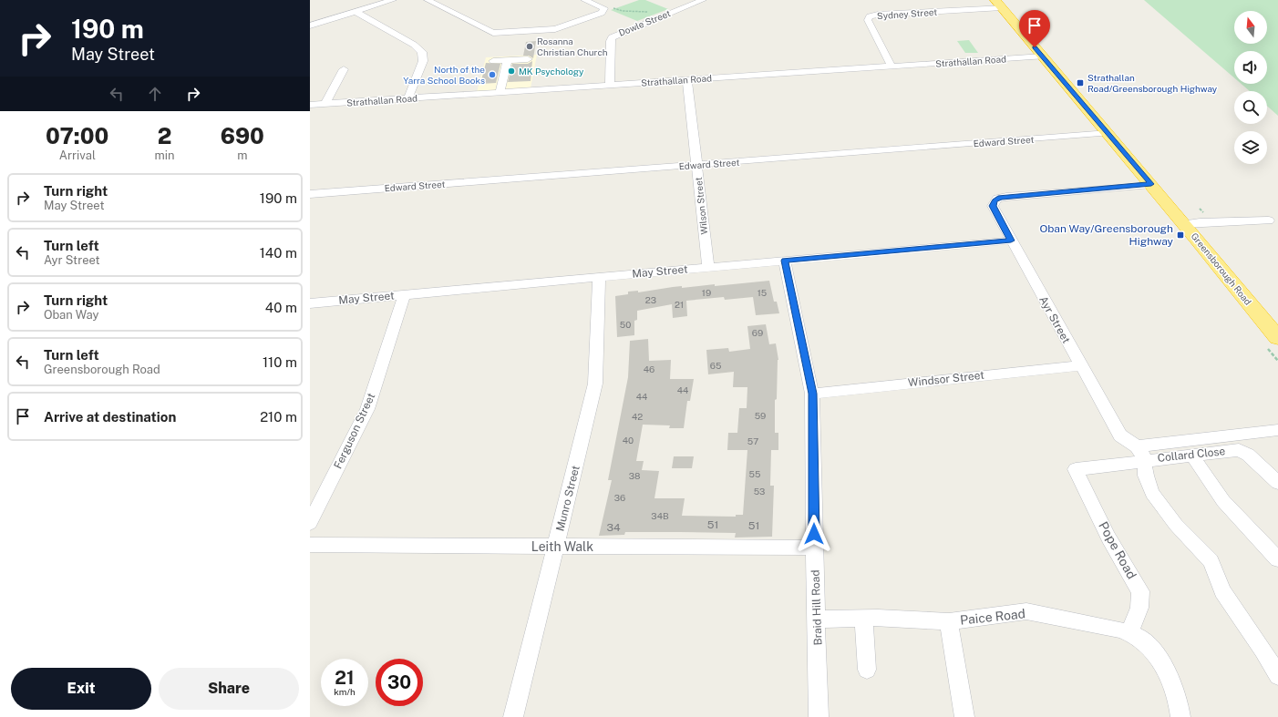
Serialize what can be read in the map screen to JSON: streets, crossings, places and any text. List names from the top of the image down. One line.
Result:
{"streets":{"highway":["Greensborough Road"],"street":["Sydney Street","Dowle Street","Strathallan Road","Edward Street","Wilson Street","May Street","Ayr Street","Windsor Street","Ferguson Street","Collard Close","Munro Street","Leith Walk","Pope Road","Braid Hill Road","Paice Road"]},"crossings":[["Sydney Street","Strathallan Road"],["Sydney Street","Greensborough Road"],["Dowle Street","Strathallan Road"],["Strathallan Road","Wilson Street"],["Strathallan Road","Greensborough Road"],["Edward Street","Wilson Street"],["Edward Street","Greensborough Road"],["Wilson Street","May Street"],["Greensborough Road","Ayr Street"],["May Street","Ayr Street"],["May Street","Ferguson Street"],["May Street","Munro Street"],["May Street","Braid Hill Road"],["Ayr Street","Windsor Street"],["Ayr Street","Collard Close"],["Windsor Street","Braid Hill Road"],["Collard Close","Pope Road"],["Munro Street","Leith Walk"],["Leith Walk","Braid Hill Road"],["Pope Road","Paice Road"],["Braid Hill Road","Paice Road"]],"places":{"other":["Rosanna Christian Church","MK Psychology","North of the Yarra School Books"],"transit":["Strathallan Road/Greensborough Highway","Oban Way/Greensborough Highway"]},"house_numbers":["19","15","23","21","50","69","65","46","44","44","59","42","40","57","55","38","53","36","34B","51","51","34"],"north":"top","page":{"turn":["190 m","May Street"],"eta":["07:00","Arrival","2","min","690","m"],"list":[{"name":"Turn right","note":"May Street","value":"190 m"},{"name":"Turn left","note":"Ayr Street","value":"140 m"},{"name":"Turn right","note":"Oban Way","value":"40 m"},{"name":"Turn left","note":"Greensborough Road","value":"110 m"},{"name":"Arrive at destination","value":"210 m"}],"speed":"21 km/h","limit":"30","buttons":["Exit","Share"]}}
